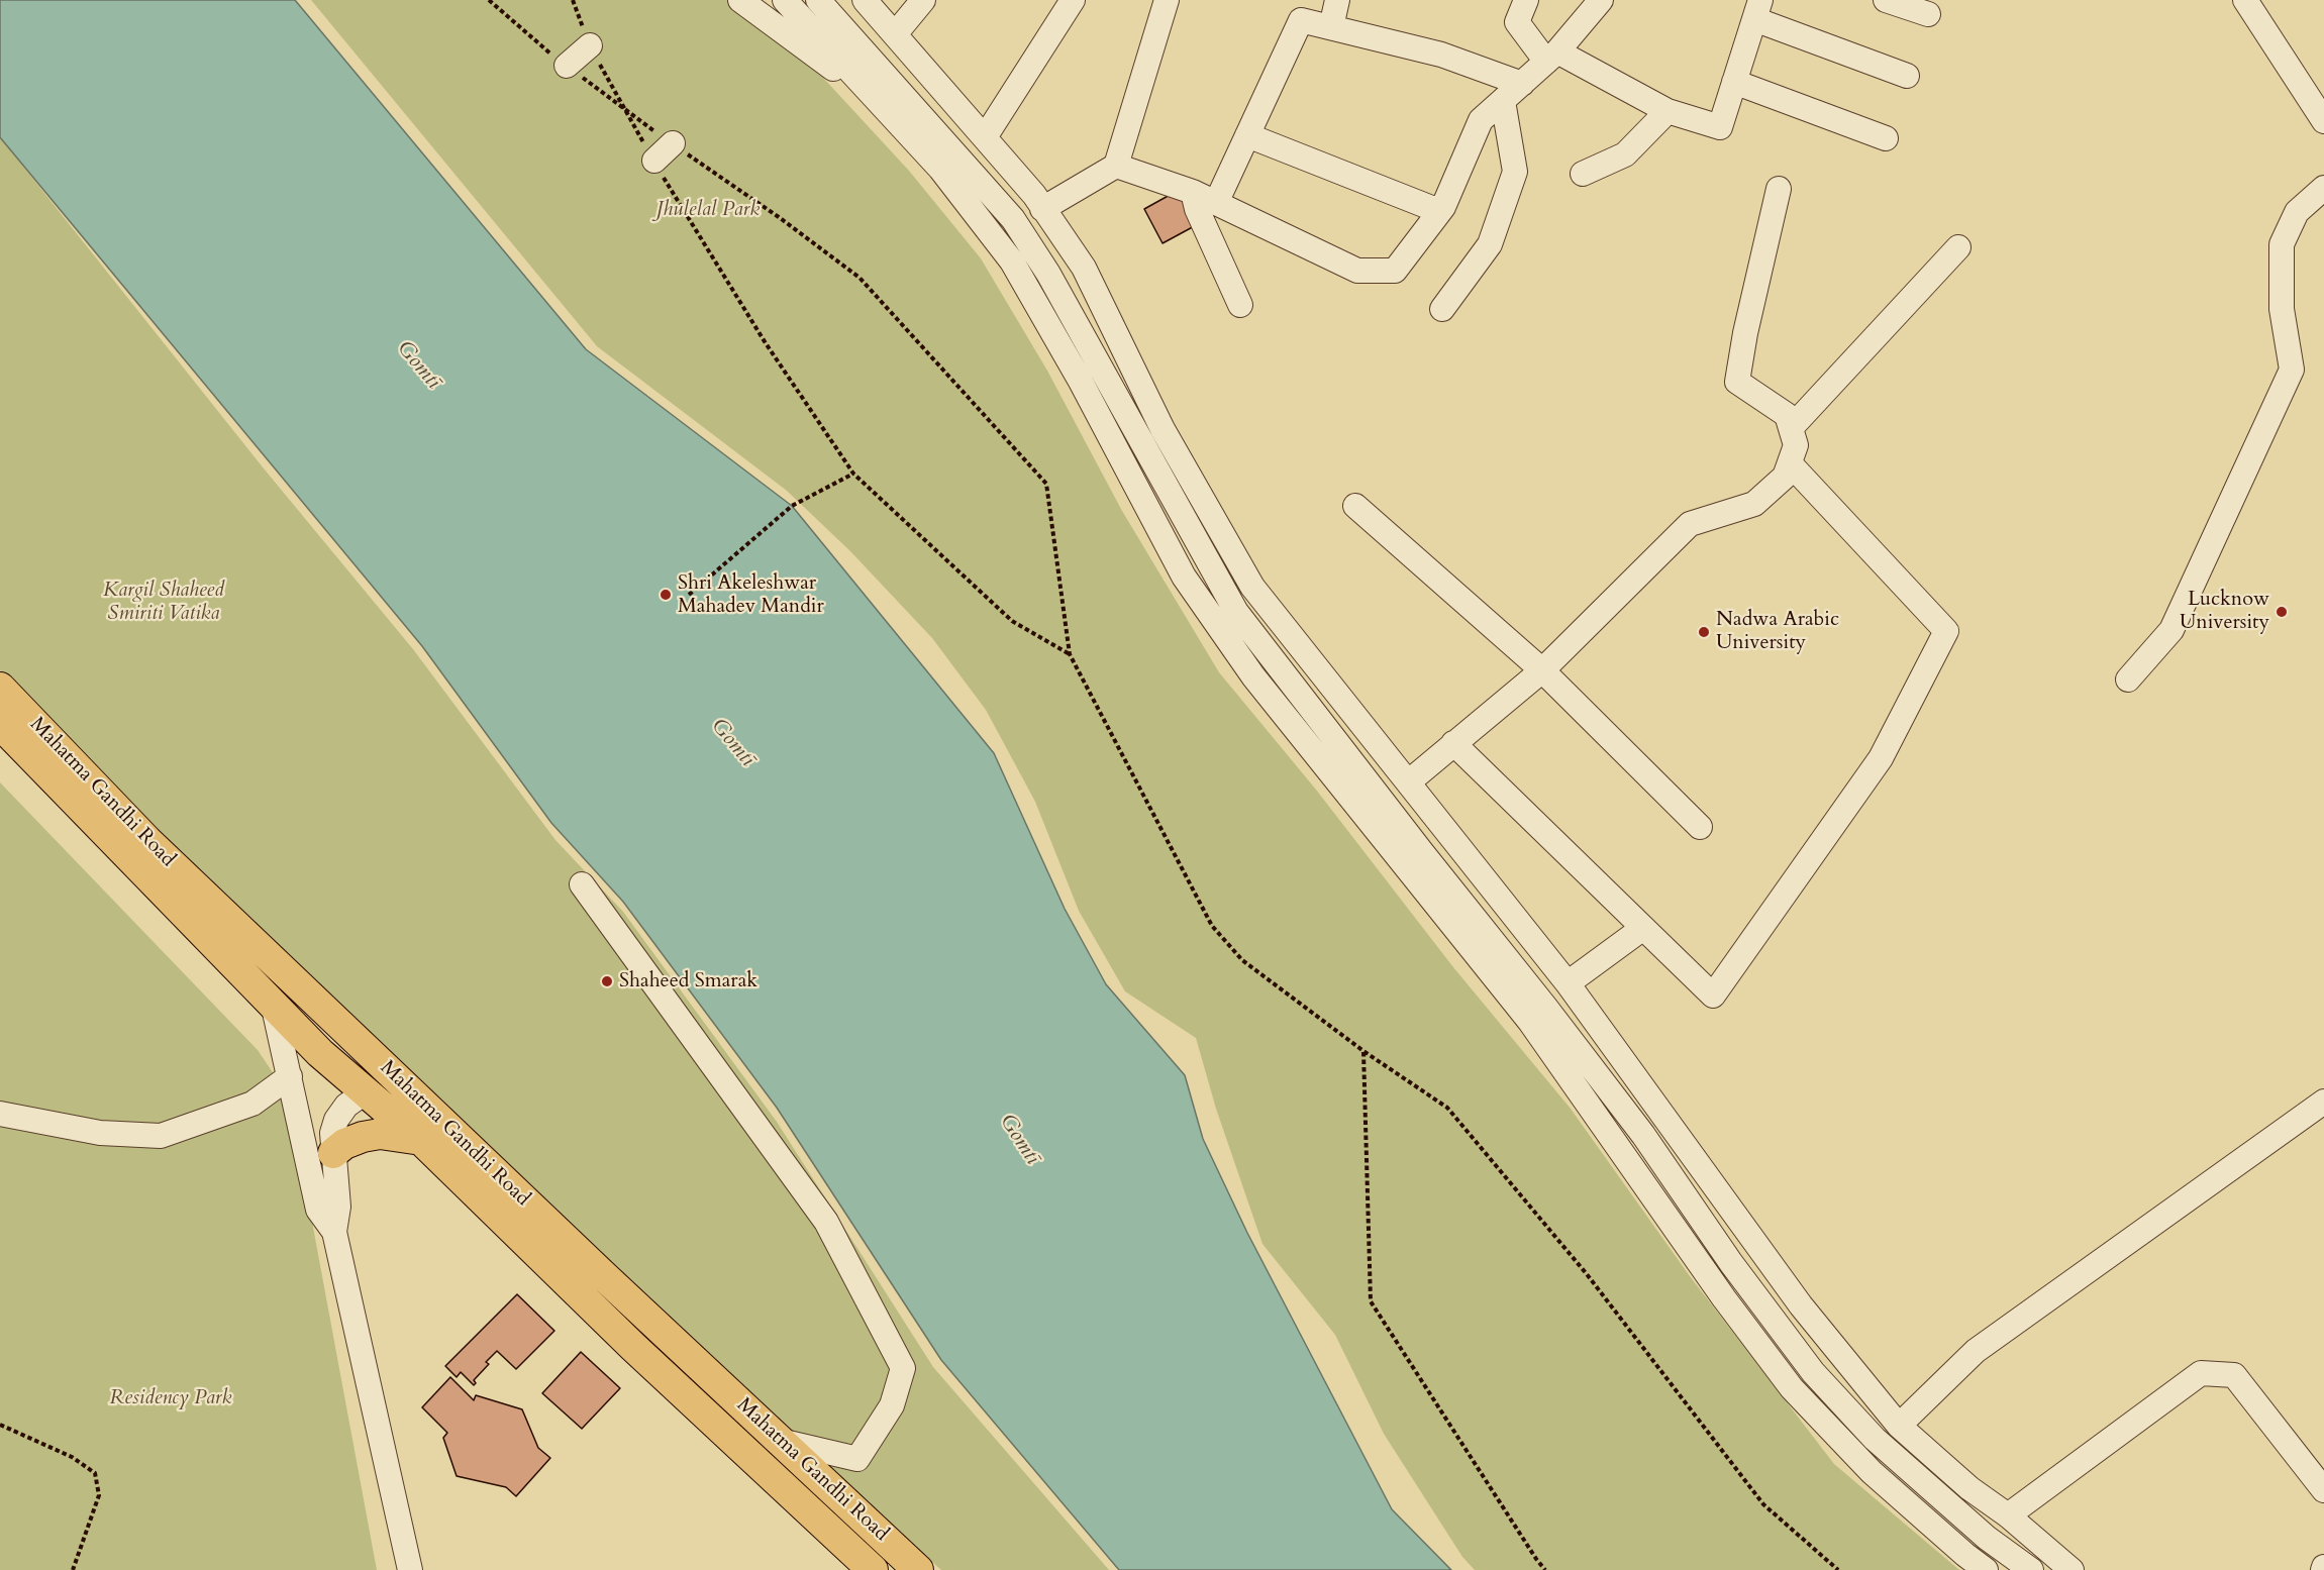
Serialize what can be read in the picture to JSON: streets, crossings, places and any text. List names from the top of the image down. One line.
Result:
{"streets":{"main road":["Mahatma Gandhi Road"]},"water":["Gomtī"],"parks":["Jhulelal Park","Kargil Shaheed Smiriti Vatika","Residency Park"],"places":["Shri Akeleshwar Mahadev Mandir","Lucknow University","Nadwa Arabic University","Shaheed Smarak"]}
